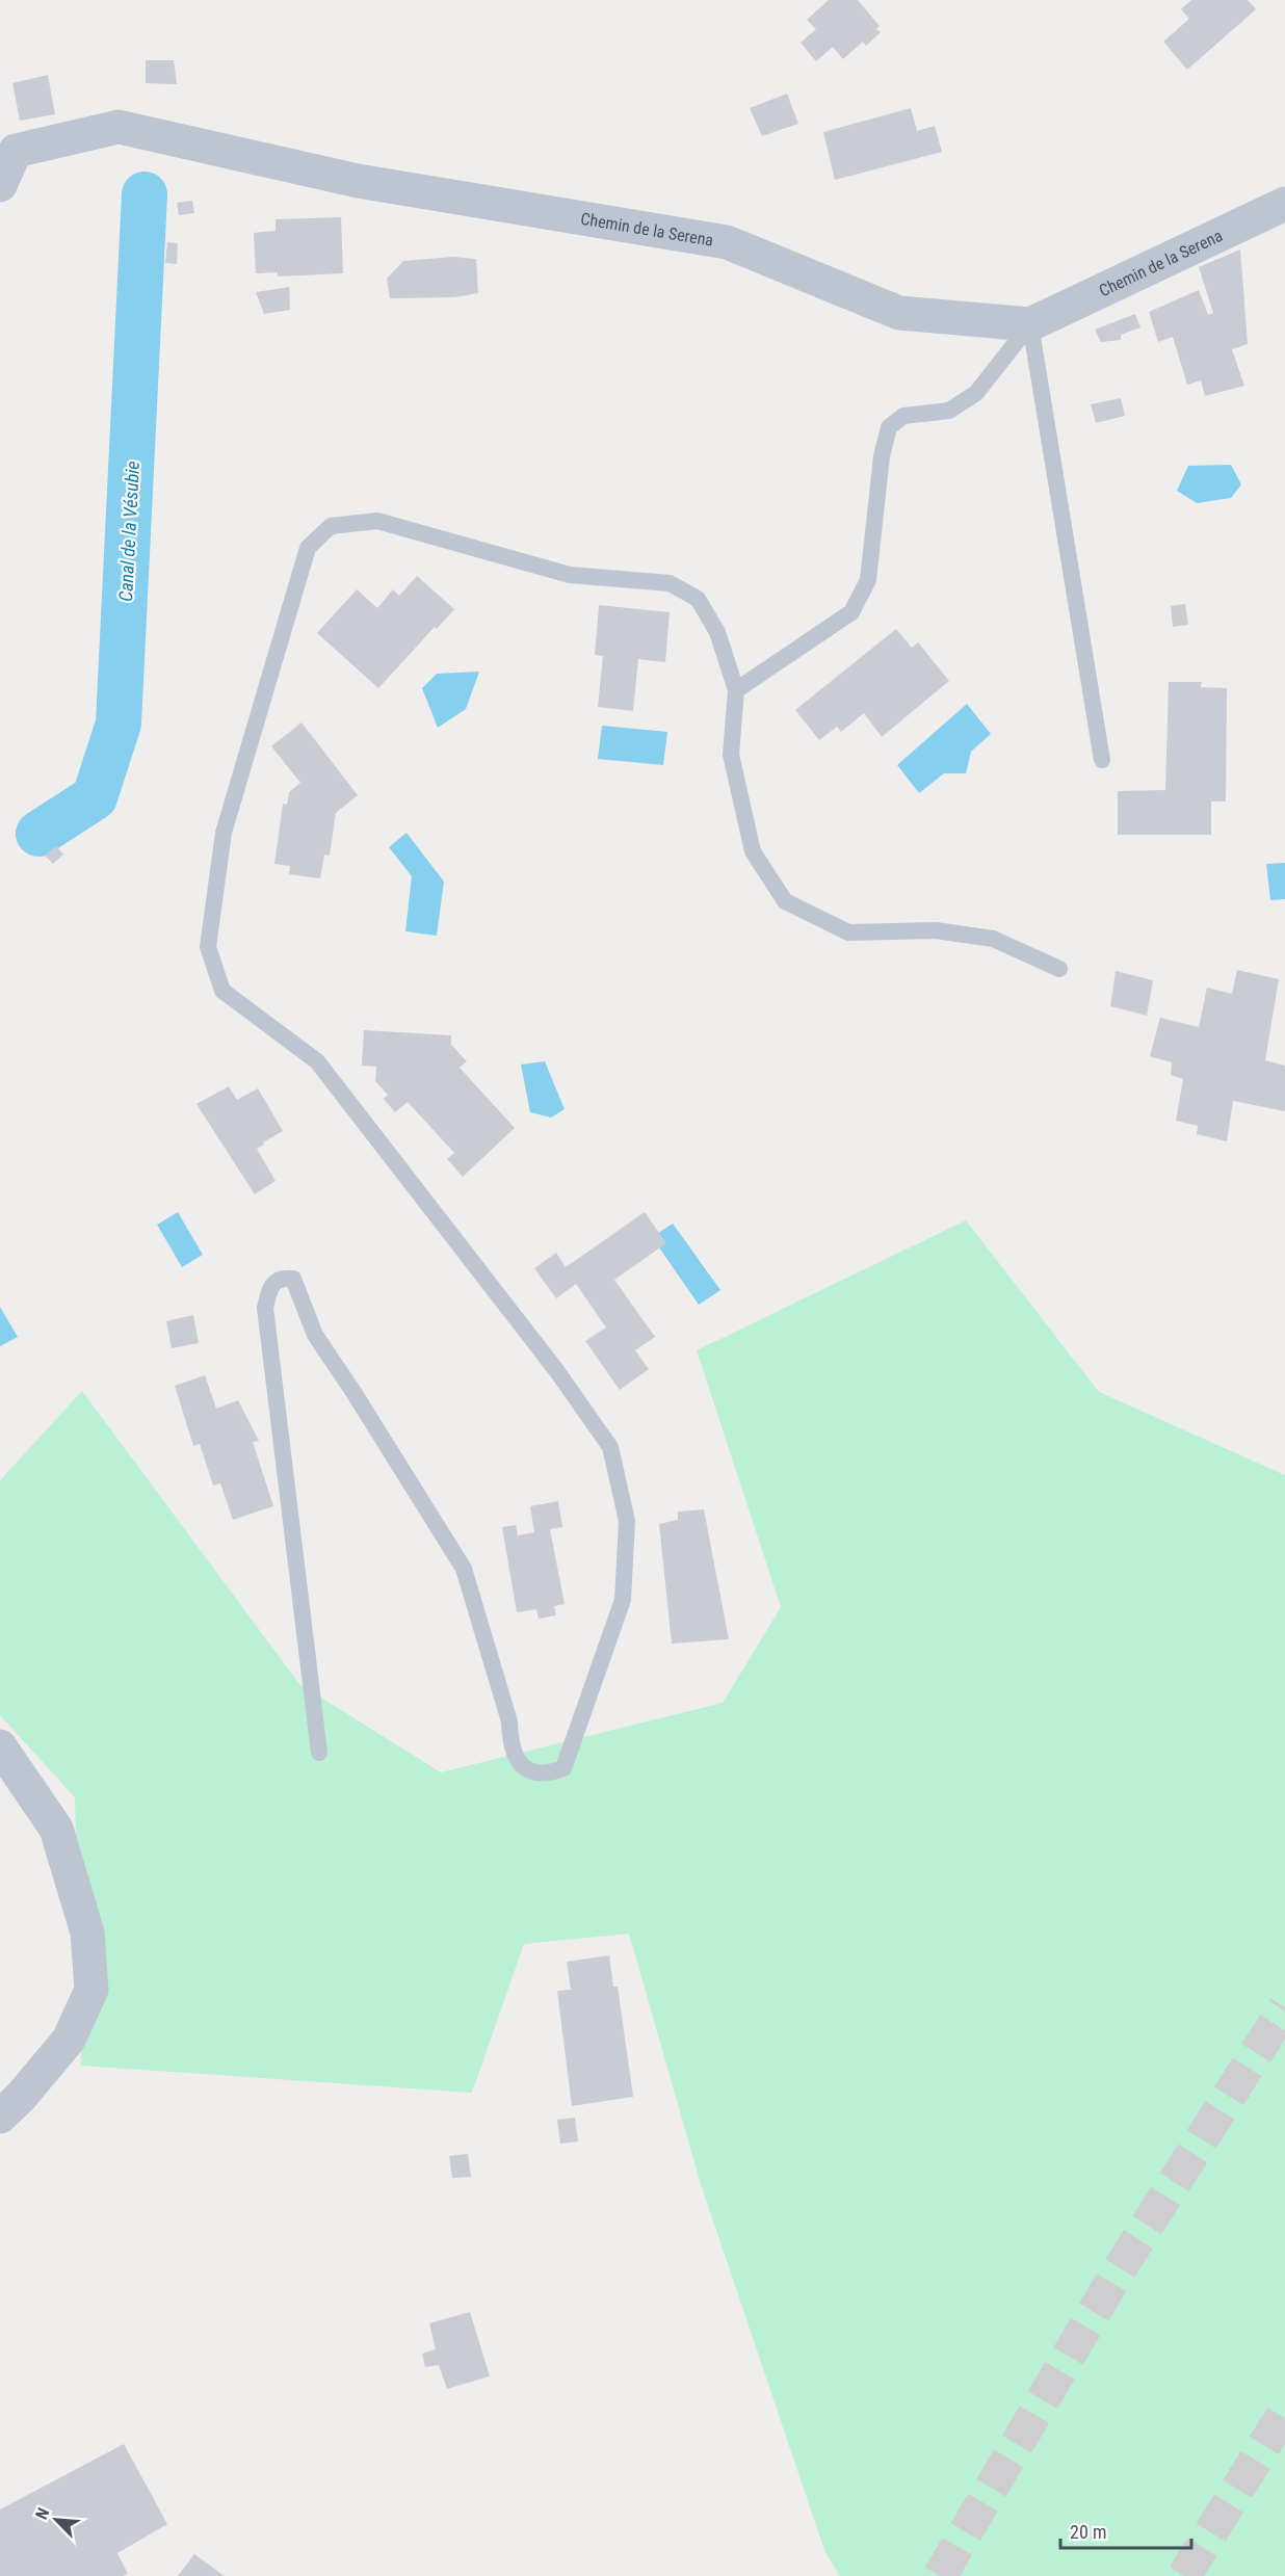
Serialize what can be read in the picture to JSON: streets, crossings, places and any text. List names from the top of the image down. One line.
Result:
{"streets":{"street":["Chemin de la Serena"]},"water":["Canal de la Vésubie"],"scale_bar":"20 m","north":"top left"}
